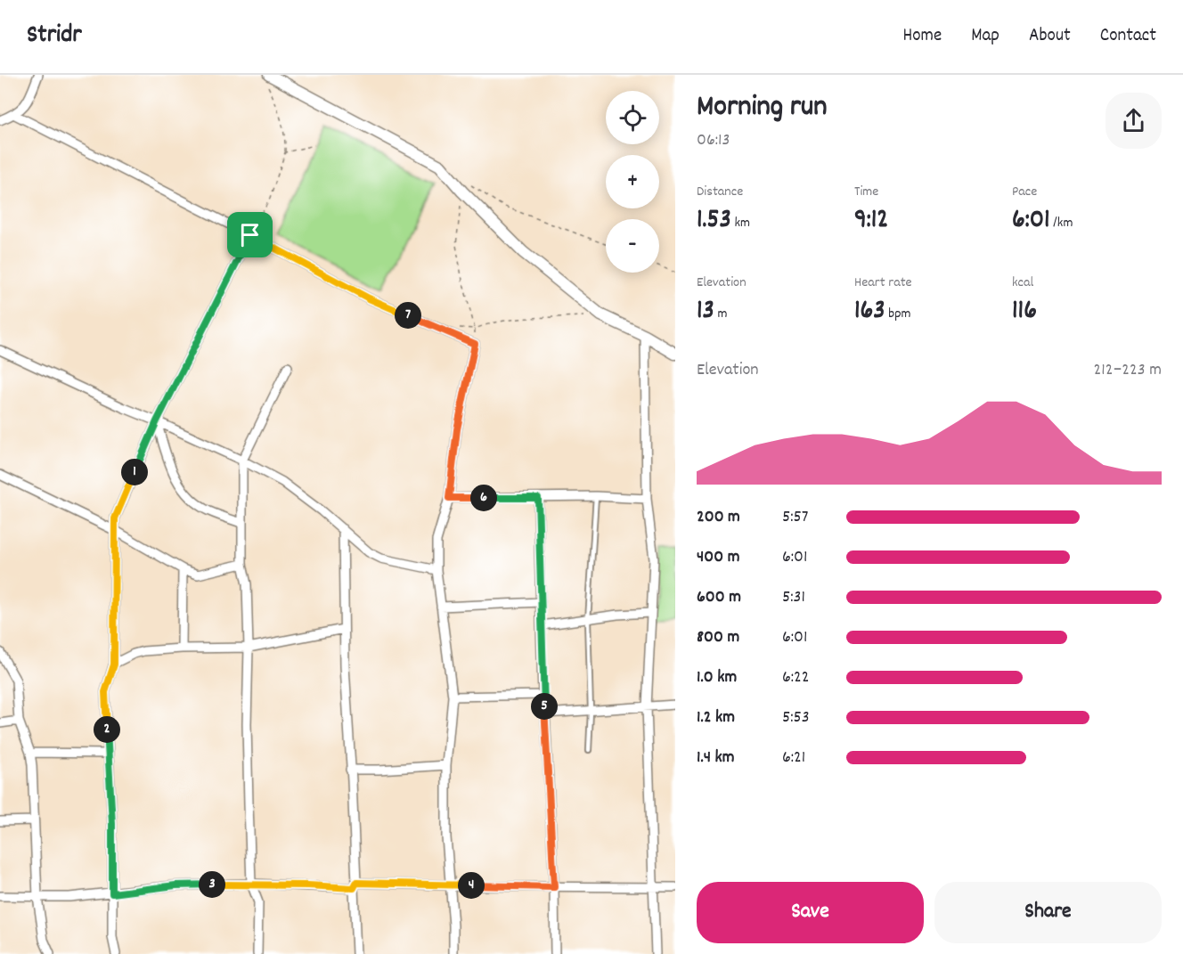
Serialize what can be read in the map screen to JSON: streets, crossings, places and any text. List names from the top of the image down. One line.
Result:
{"page":{"header":"Stridr","nav":["Home","Map","About","Contact"],"heading":["Morning run","06:13"],"map_buttons":["+","−"],"stats":[["Distance","1.53 km"],["Time","9:12"],["Pace","6:01 /km"],["Elevation","13 m"],["Heart rate","163 bpm"],["kcal","116"]],"pins":["7","1","6","5","2","3","4"],"chart":["Elevation","212–223 m"],"list":[{"name":"200 m","note":"5:57"},{"name":"400 m","note":"6:01"},{"name":"600 m","note":"5:31"},{"name":"800 m","note":"6:01"},{"name":"1.0 km","note":"6:22"},{"name":"1.2 km","note":"5:53"},{"name":"1.4 km","note":"6:21"}],"buttons":["Save","Share"]}}
